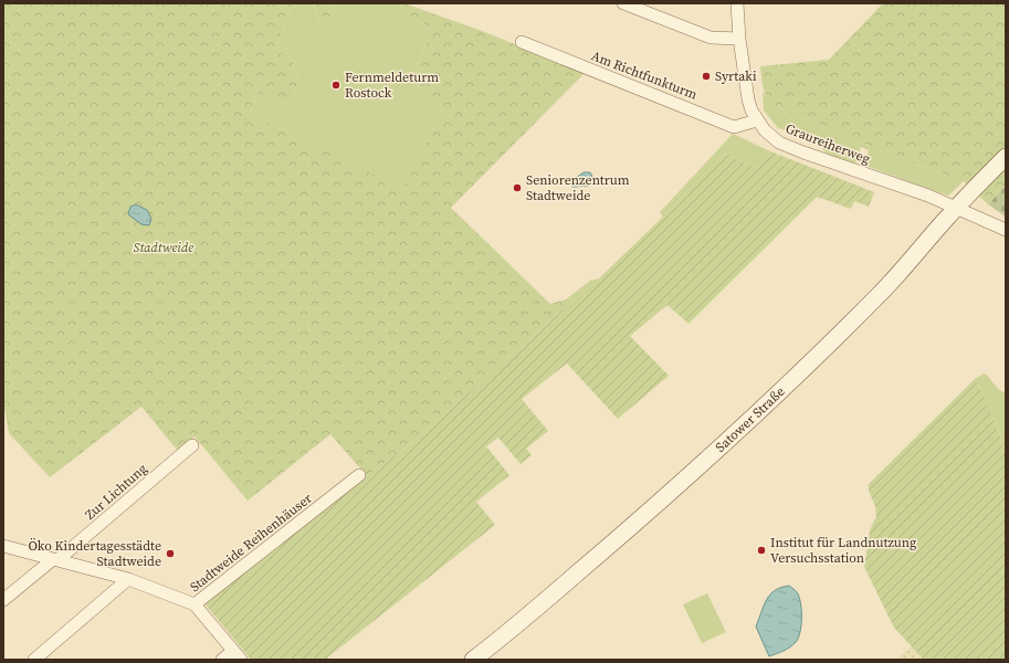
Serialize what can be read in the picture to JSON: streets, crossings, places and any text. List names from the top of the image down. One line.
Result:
{"streets":{"main road":["Satower Straße"],"street":["Am Richtfunkturm","Graureiherweg","Zur Lichtung","Stadtweide Reihenhäuser"]},"crossings":[["Am Richtfunkturm","Graureiherweg"],["Graureiherweg","Satower Straße"],["Zur Lichtung","Stadtweide Reihenhäuser"]],"parks":["Stadtweide"],"places":["Syrtaki","Fernmeldeturm Rostock","Seniorenzentrum Stadtweide","Institut für Landnutzung Versuchsstation","Öko Kindertagesstädte Stadtweide"]}
